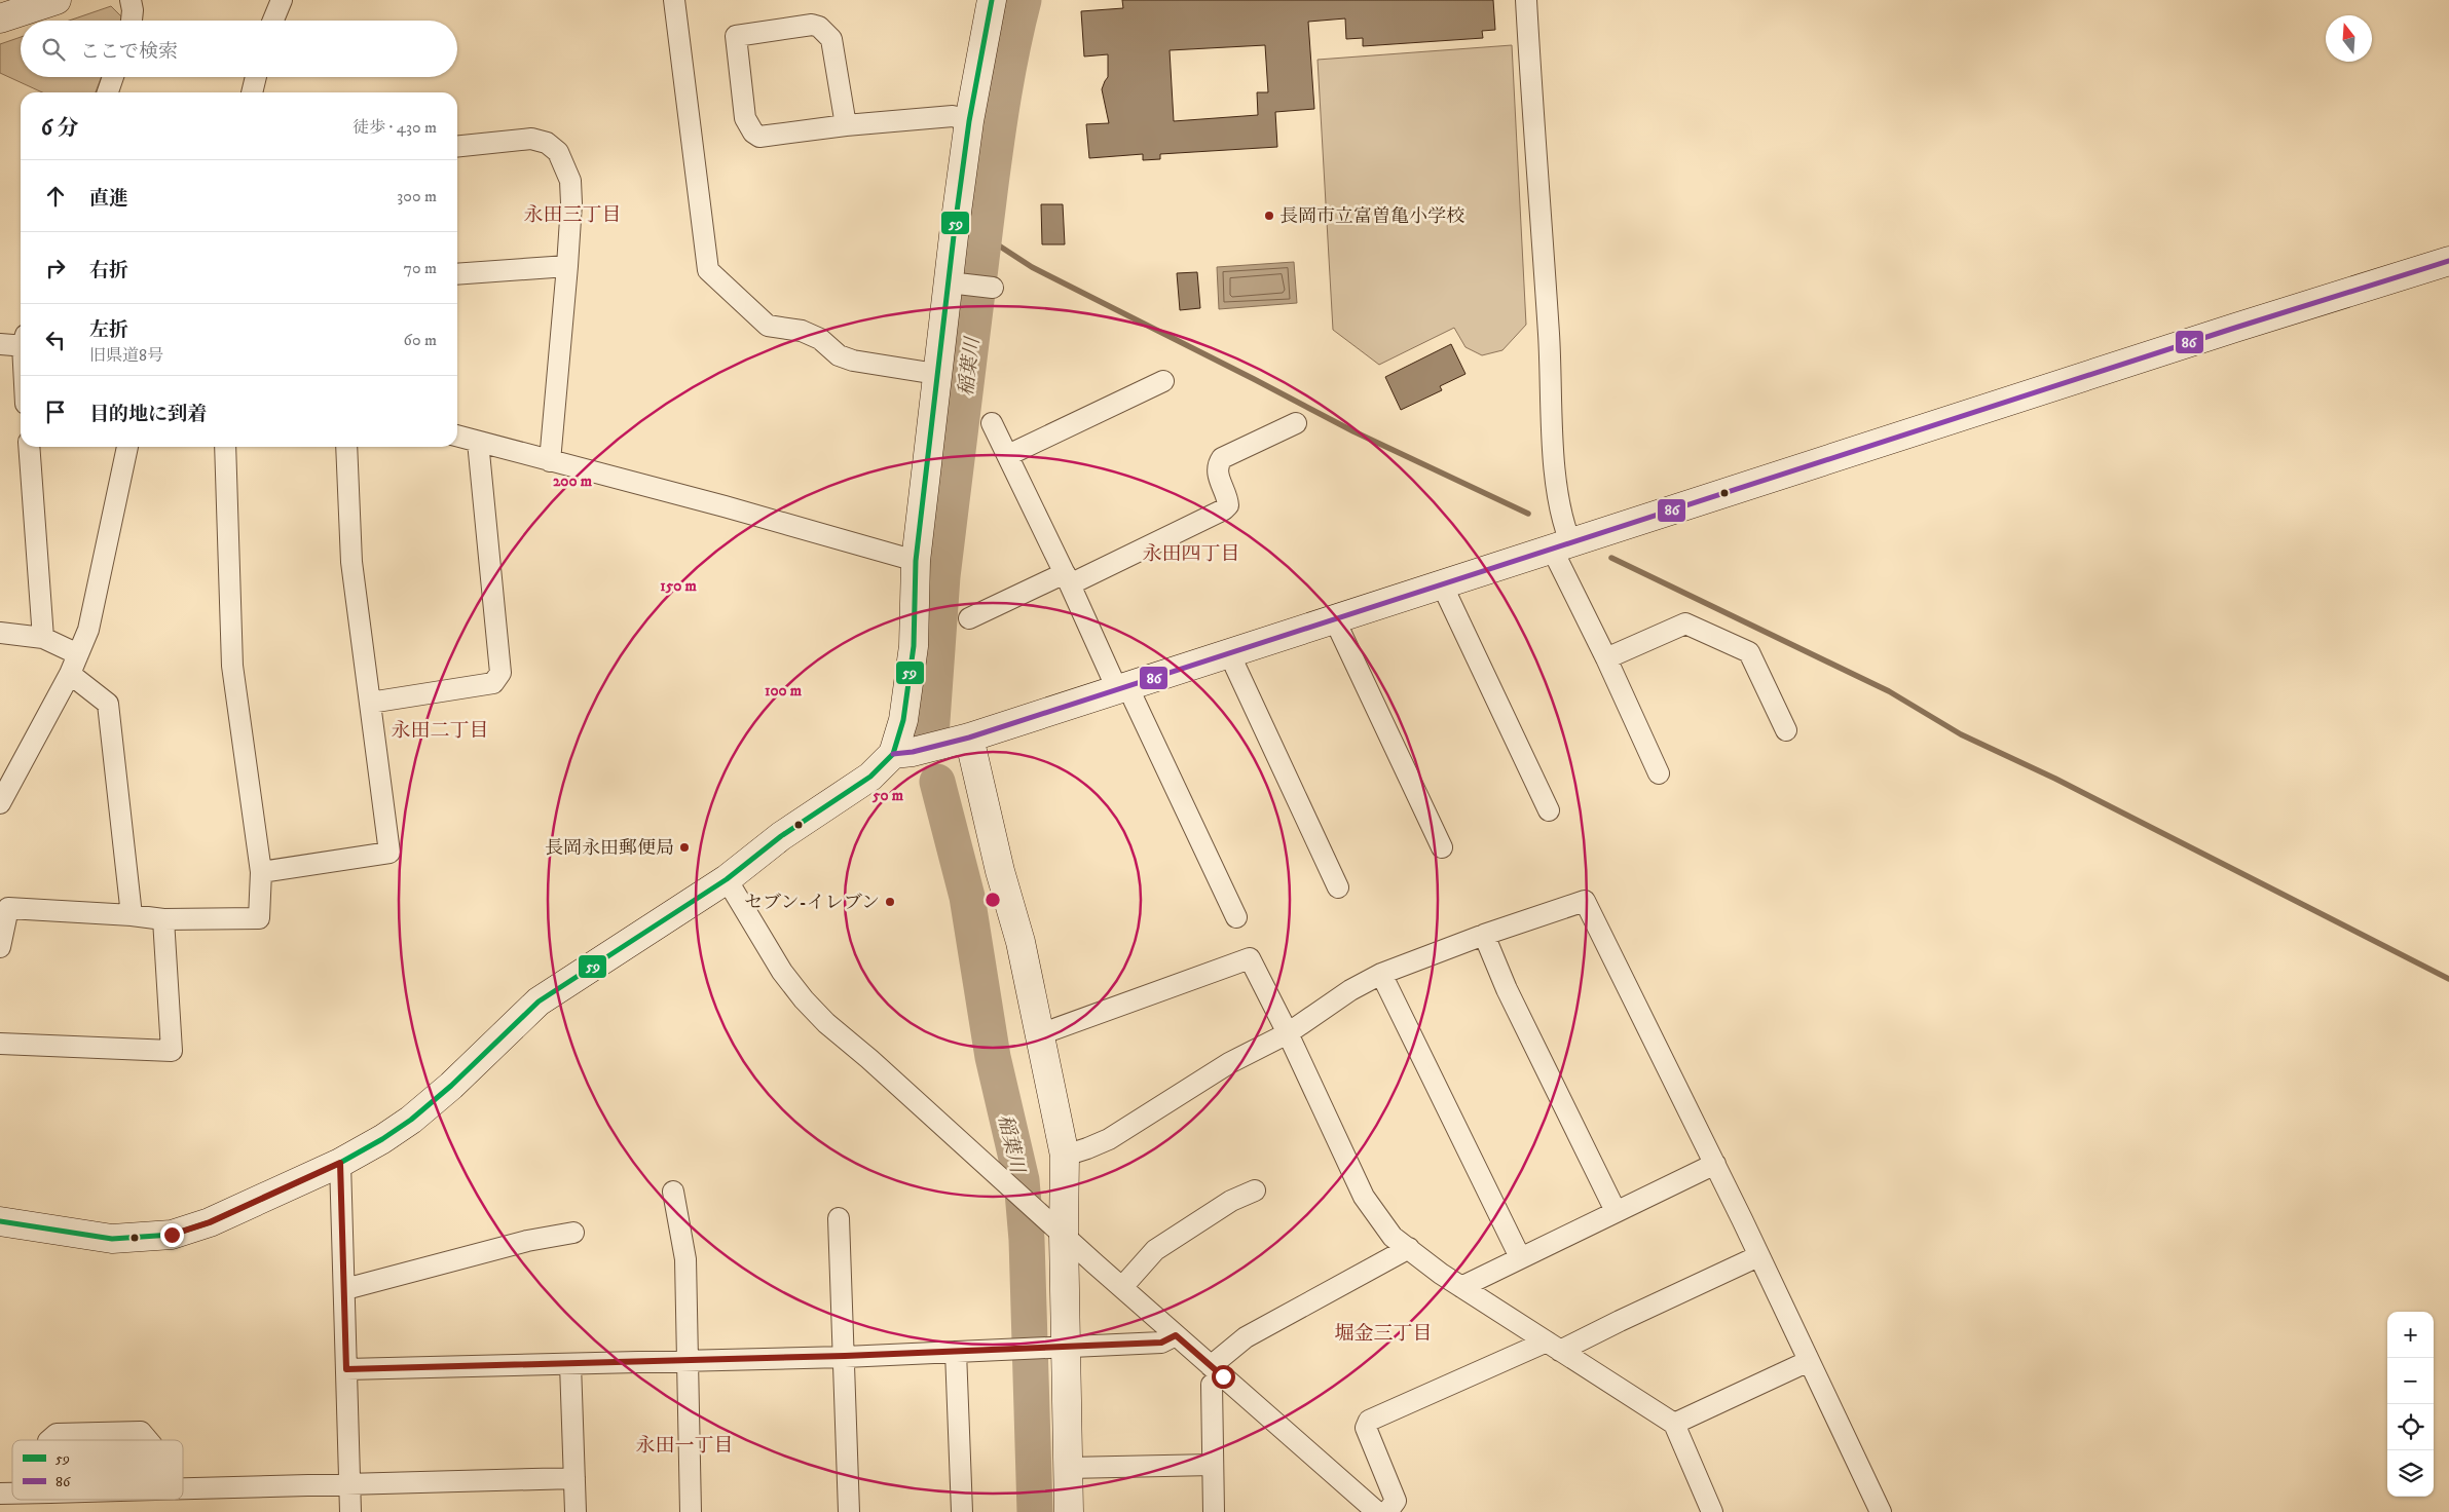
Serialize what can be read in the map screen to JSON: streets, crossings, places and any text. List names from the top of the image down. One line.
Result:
{"districts":["永田三丁目","永田四丁目","永田二丁目","堀金三丁目","永田一丁目"],"water":["稲葉川"],"places":["長岡市立富曽亀小学校","長岡永田郵便局","セブン-イレブン"],"lines":["transit line 59","transit line 86"],"legend":["59","86"],"north":"top","page":{"search":"ここで検索","heading":["6 分","徒歩 · 430 m"],"list":[["直進","300 m"],["右折","70 m"],["左折","旧県道8号","60 m"],"目的地に到着"],"map_buttons":["+","−"]},"rings":["200 m","150 m","100 m","50 m"]}
